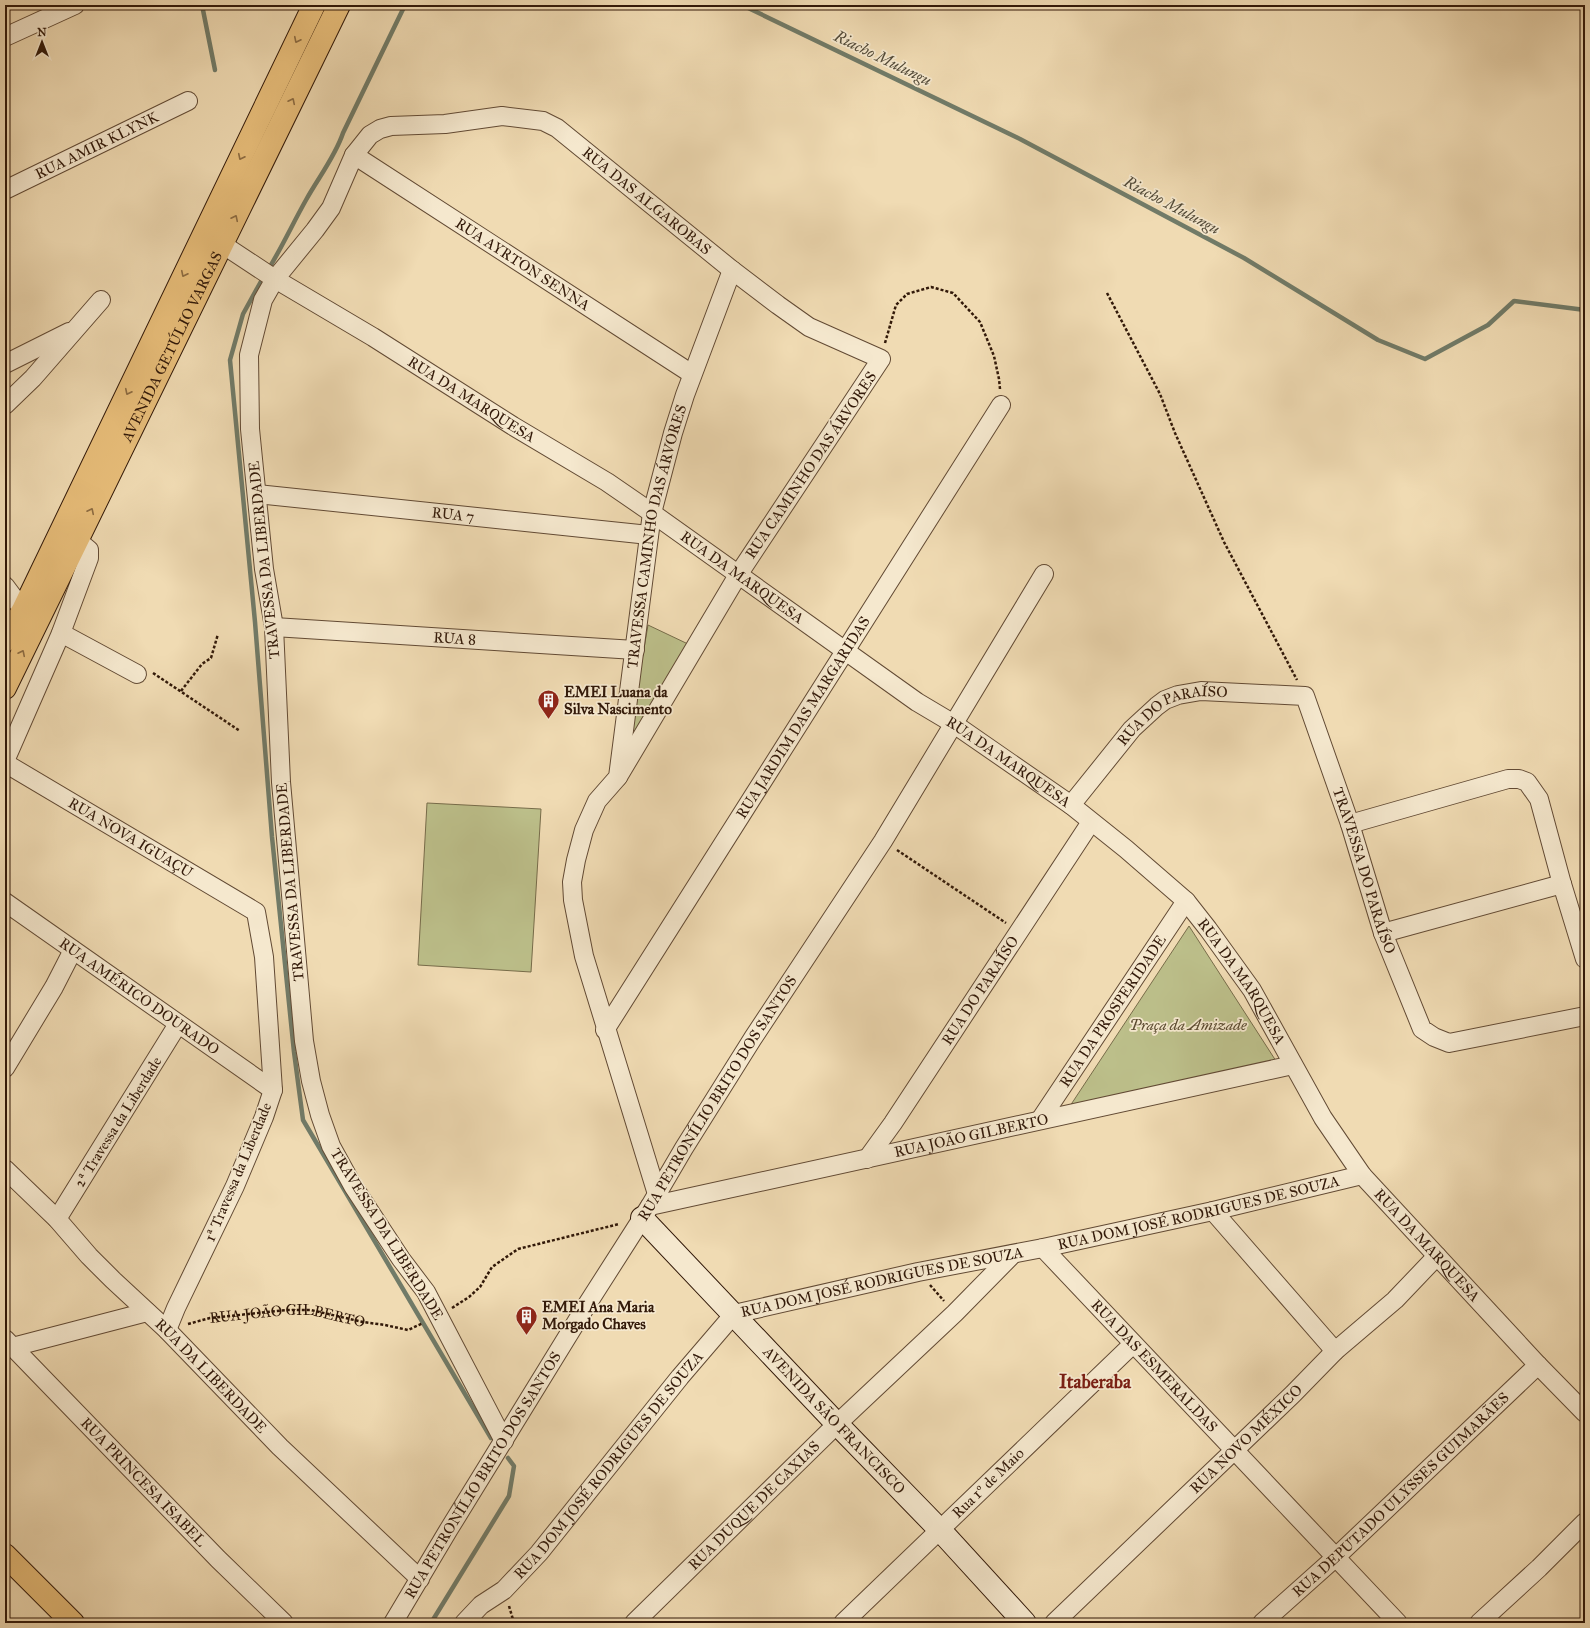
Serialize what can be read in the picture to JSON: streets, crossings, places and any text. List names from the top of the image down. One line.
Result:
{"streets":{"main road":["AVENIDA GETÚLIO VARGAS"],"street":["RUA AMIR KLYNK","RUA DAS ALGAROBAS","RUA AYRTON SENNA","RUA DA MARQUESA","RUA CAMINHO DAS ÁRVORES","RUA 7","TRAVESSA CAMINHO DAS ÁRVORES","TRAVESSA DA LIBERDADE","RUA 8","RUA JARDIM DAS MARGARIDAS","RUA DO PARAÍSO","RUA NOVA IGUAÇU","TRAVESSA DO PARAÍSO","RUA AMÉRICO DOURADO","RUA DA PROSPERIDADE","RUA PETRONÍLIO BRITO DOS SANTOS","2ª Travessa da Liberdade","RUA JOÃO GILBERTO","1ª Travessa da Liberdade","RUA DOM JOSÉ RODRIGUES DE SOUZA","RUA DAS ESMERALDAS","RUA DA LIBERDADE","AVENIDA SÃO FRANCISCO","RUA NOVO MÉXICO","RUA PRINCESA ISABEL","Rua 1º de Maio","RUA DEPUTADO ULYSSES GUIMARÃES","RUA DUQUE DE CAXIAS"]},"crossings":[["RUA DAS ALGAROBAS","RUA AYRTON SENNA"],["RUA DAS ALGAROBAS","RUA CAMINHO DAS ÁRVORES"],["RUA DAS ALGAROBAS","TRAVESSA CAMINHO DAS ÁRVORES"],["RUA DAS ALGAROBAS","TRAVESSA DA LIBERDADE"],["RUA AYRTON SENNA","TRAVESSA CAMINHO DAS ÁRVORES"],["RUA AYRTON SENNA","TRAVESSA DA LIBERDADE"],["AVENIDA GETÚLIO VARGAS","RUA DA MARQUESA"],["RUA DA MARQUESA","RUA CAMINHO DAS ÁRVORES"],["RUA DA MARQUESA","TRAVESSA CAMINHO DAS ÁRVORES"],["RUA DA MARQUESA","TRAVESSA DA LIBERDADE"],["RUA DA MARQUESA","RUA JARDIM DAS MARGARIDAS"],["RUA DA MARQUESA","RUA DO PARAÍSO"],["RUA DA MARQUESA","RUA DA PROSPERIDADE"],["RUA DA MARQUESA","RUA PETRONÍLIO BRITO DOS SANTOS"],["RUA DA MARQUESA","RUA JOÃO GILBERTO"],["RUA DA MARQUESA","RUA DOM JOSÉ RODRIGUES DE SOUZA"],["RUA DA MARQUESA","RUA NOVO MÉXICO"],["RUA DA MARQUESA","RUA DEPUTADO ULYSSES GUIMARÃES"],["RUA CAMINHO DAS ÁRVORES","TRAVESSA CAMINHO DAS ÁRVORES"],["RUA 7","TRAVESSA CAMINHO DAS ÁRVORES"],["RUA 7","TRAVESSA DA LIBERDADE"],["TRAVESSA CAMINHO DAS ÁRVORES","RUA 8"],["TRAVESSA DA LIBERDADE","RUA 8"],["TRAVESSA DA LIBERDADE","RUA PETRONÍLIO BRITO DOS SANTOS"],["RUA DO PARAÍSO","TRAVESSA DO PARAÍSO"],["RUA DO PARAÍSO","RUA JOÃO GILBERTO"],["RUA NOVA IGUAÇU","1ª Travessa da Liberdade"],["RUA AMÉRICO DOURADO","2ª Travessa da Liberdade"],["RUA AMÉRICO DOURADO","1ª Travessa da Liberdade"],["RUA DA PROSPERIDADE","RUA JOÃO GILBERTO"],["RUA PETRONÍLIO BRITO DOS SANTOS","RUA JOÃO GILBERTO"],["RUA PETRONÍLIO BRITO DOS SANTOS","RUA DA LIBERDADE"],["RUA PETRONÍLIO BRITO DOS SANTOS","AVENIDA SÃO FRANCISCO"],["2ª Travessa da Liberdade","RUA DA LIBERDADE"],["RUA JOÃO GILBERTO","1ª Travessa da Liberdade"],["RUA JOÃO GILBERTO","RUA DA LIBERDADE"],["RUA JOÃO GILBERTO","AVENIDA SÃO FRANCISCO"],["1ª Travessa da Liberdade","RUA DA LIBERDADE"],["RUA DOM JOSÉ RODRIGUES DE SOUZA","RUA DAS ESMERALDAS"],["RUA DOM JOSÉ RODRIGUES DE SOUZA","AVENIDA SÃO FRANCISCO"],["RUA DOM JOSÉ RODRIGUES DE SOUZA","RUA DUQUE DE CAXIAS"],["RUA DAS ESMERALDAS","RUA NOVO MÉXICO"],["RUA DAS ESMERALDAS","Rua 1º de Maio"],["RUA DAS ESMERALDAS","RUA DEPUTADO ULYSSES GUIMARÃES"],["AVENIDA SÃO FRANCISCO","Rua 1º de Maio"],["AVENIDA SÃO FRANCISCO","RUA DUQUE DE CAXIAS"]],"districts":["Itaberaba"],"water":["Riacho Mulungu"],"parks":["Praça da Amizade"],"places":{"building":["EMEI Luana da Silva Nascimento","EMEI Ana Maria Morgado Chaves"]},"north":"top"}
